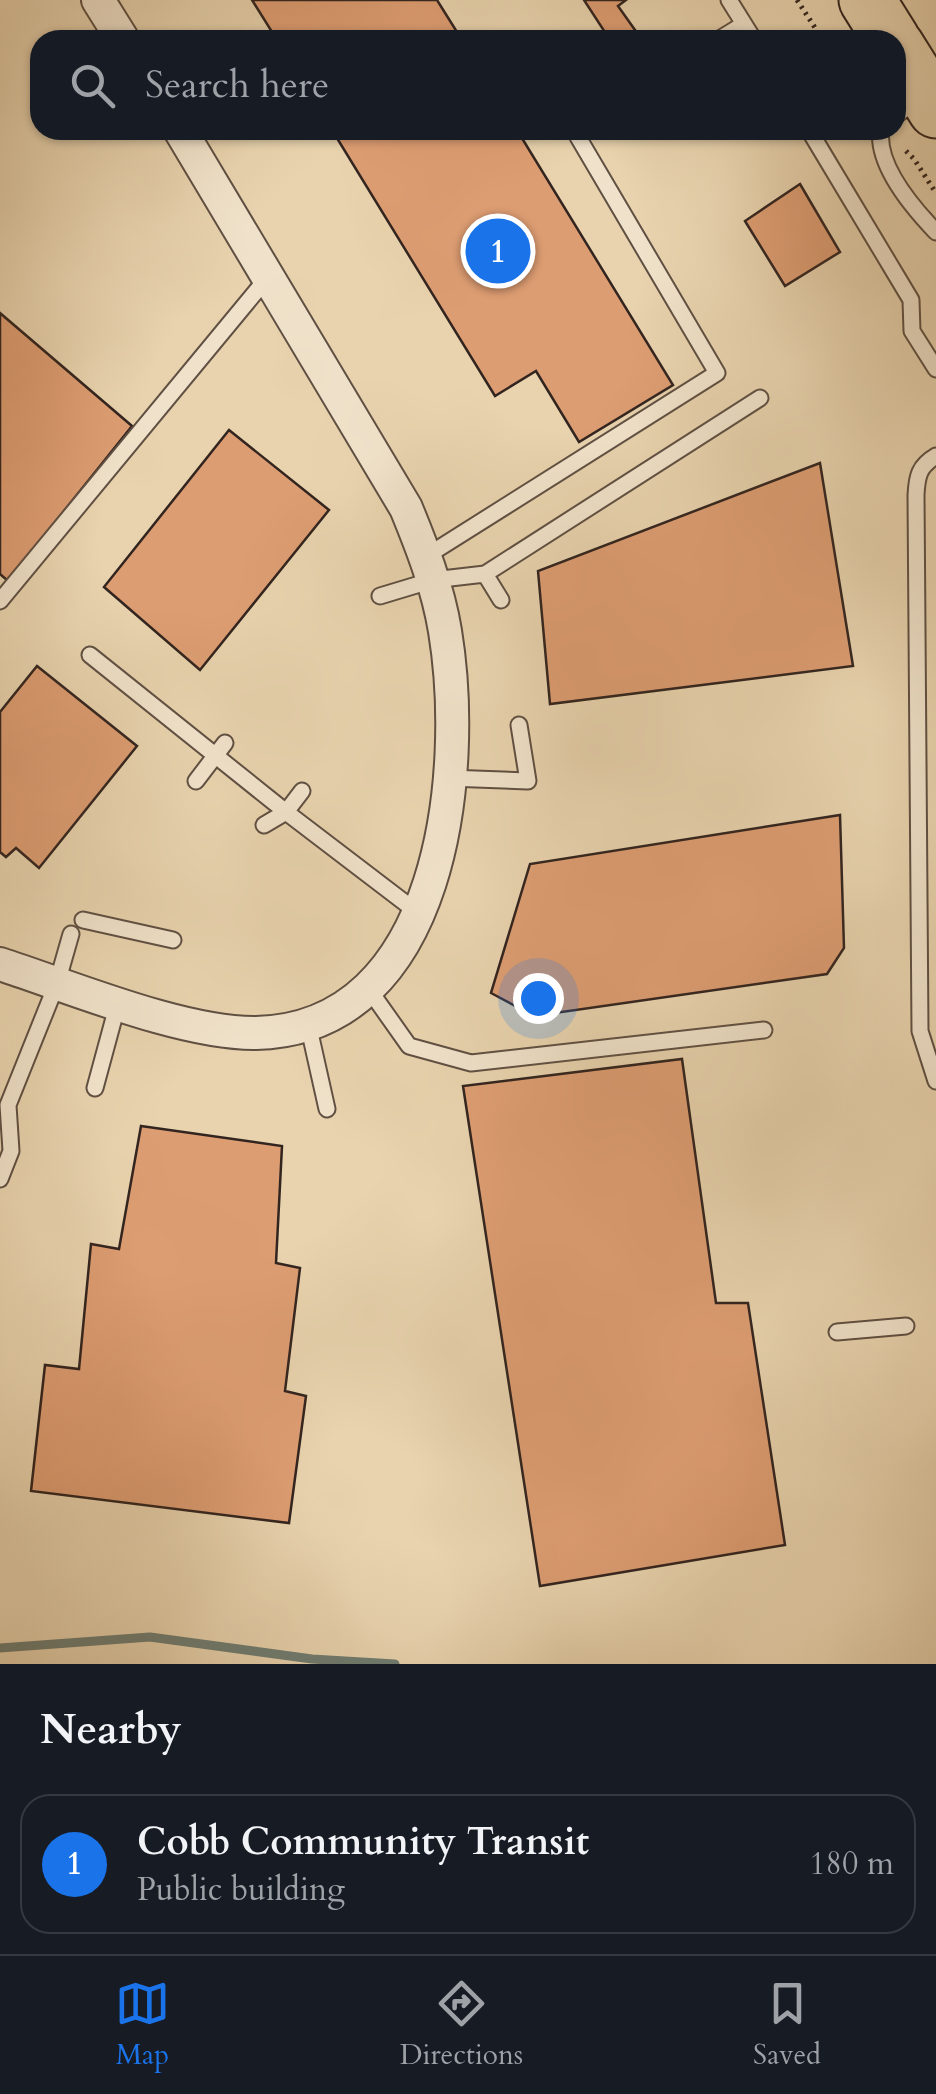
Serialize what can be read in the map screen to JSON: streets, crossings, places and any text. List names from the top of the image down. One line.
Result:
{"page":{"search":"Search here","pins":"1","heading":"Nearby","list":[{"mark":"1","name":"Cobb Community Transit","note":"Public building","value":"180 m"}],"nav":["Map","Directions","Saved"]}}
